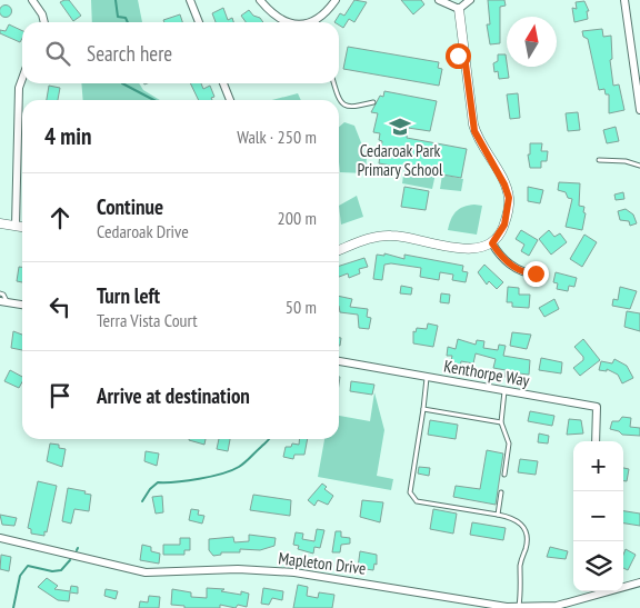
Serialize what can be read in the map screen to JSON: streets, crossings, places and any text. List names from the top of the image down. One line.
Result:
{"streets":{"street":["Kenthorpe Way","Mapleton Drive"]},"places":{"school or university":["Cedaroak Park Primary School"]},"north":"top","page":{"search":"Search here","heading":["4 min","Walk · 250 m"],"list":[["Continue","Cedaroak Drive","200 m"],["Turn left","Terra Vista Court","50 m"],"Arrive at destination"],"map_buttons":["+","−"]}}
